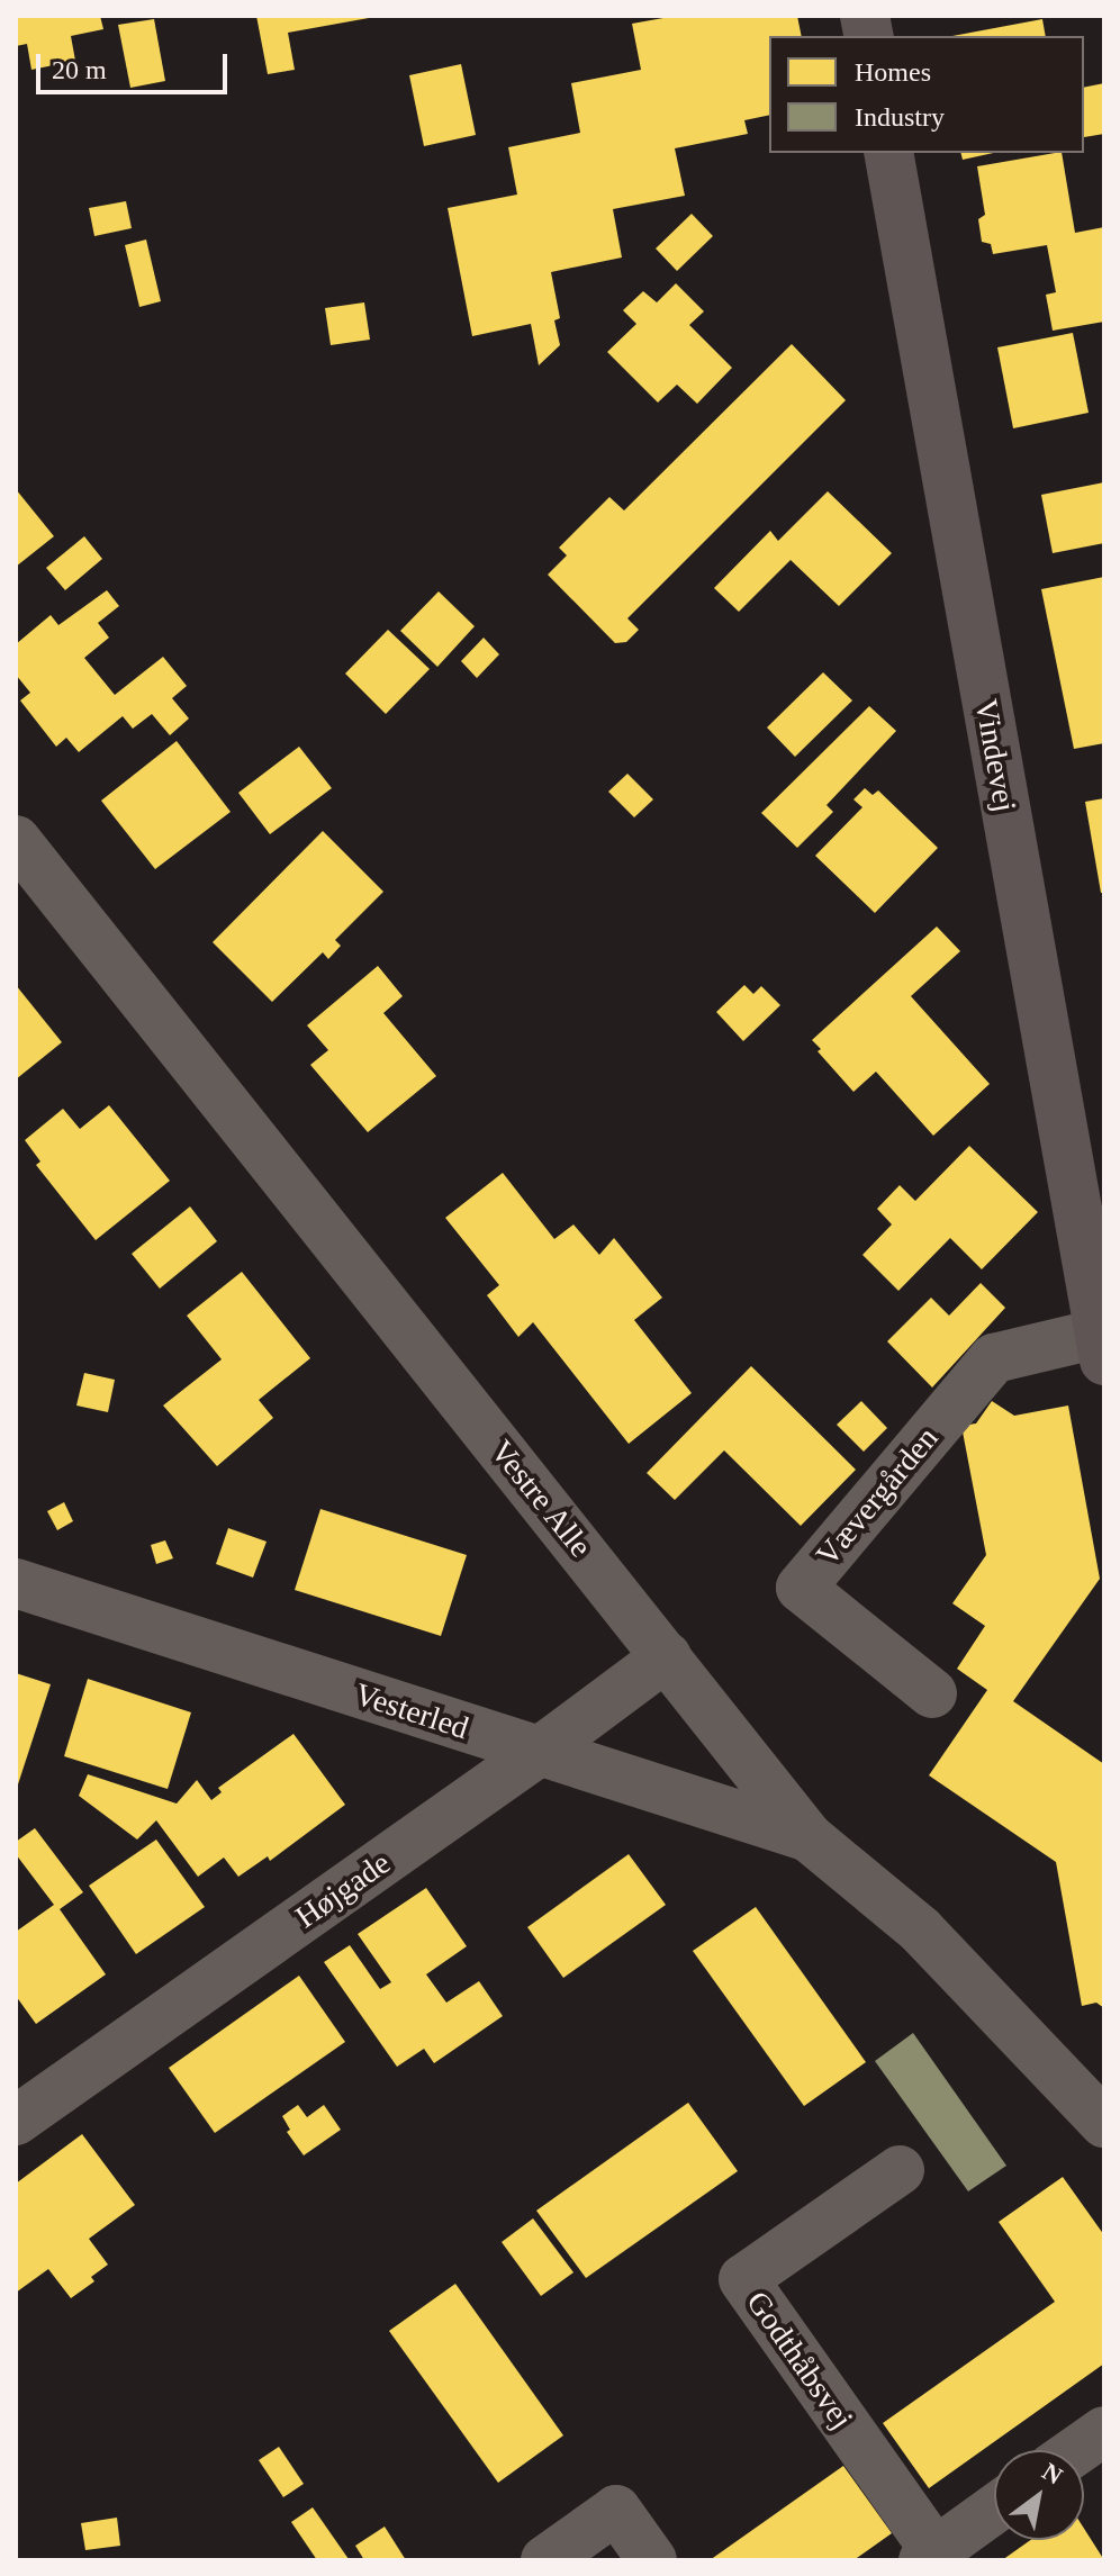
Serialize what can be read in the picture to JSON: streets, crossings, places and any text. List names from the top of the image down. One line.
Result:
{"streets":{"street":["Vindevej","Vævergården","Vestre Alle","Vesterled","Højgade","Godthåbsvej"]},"crossings":[["Vindevej","Vævergården"],["Vestre Alle","Vesterled"],["Vestre Alle","Højgade"],["Vesterled","Højgade"]],"legend":["Homes","Industry"],"scale_bar":"20 m","north":"top right"}
